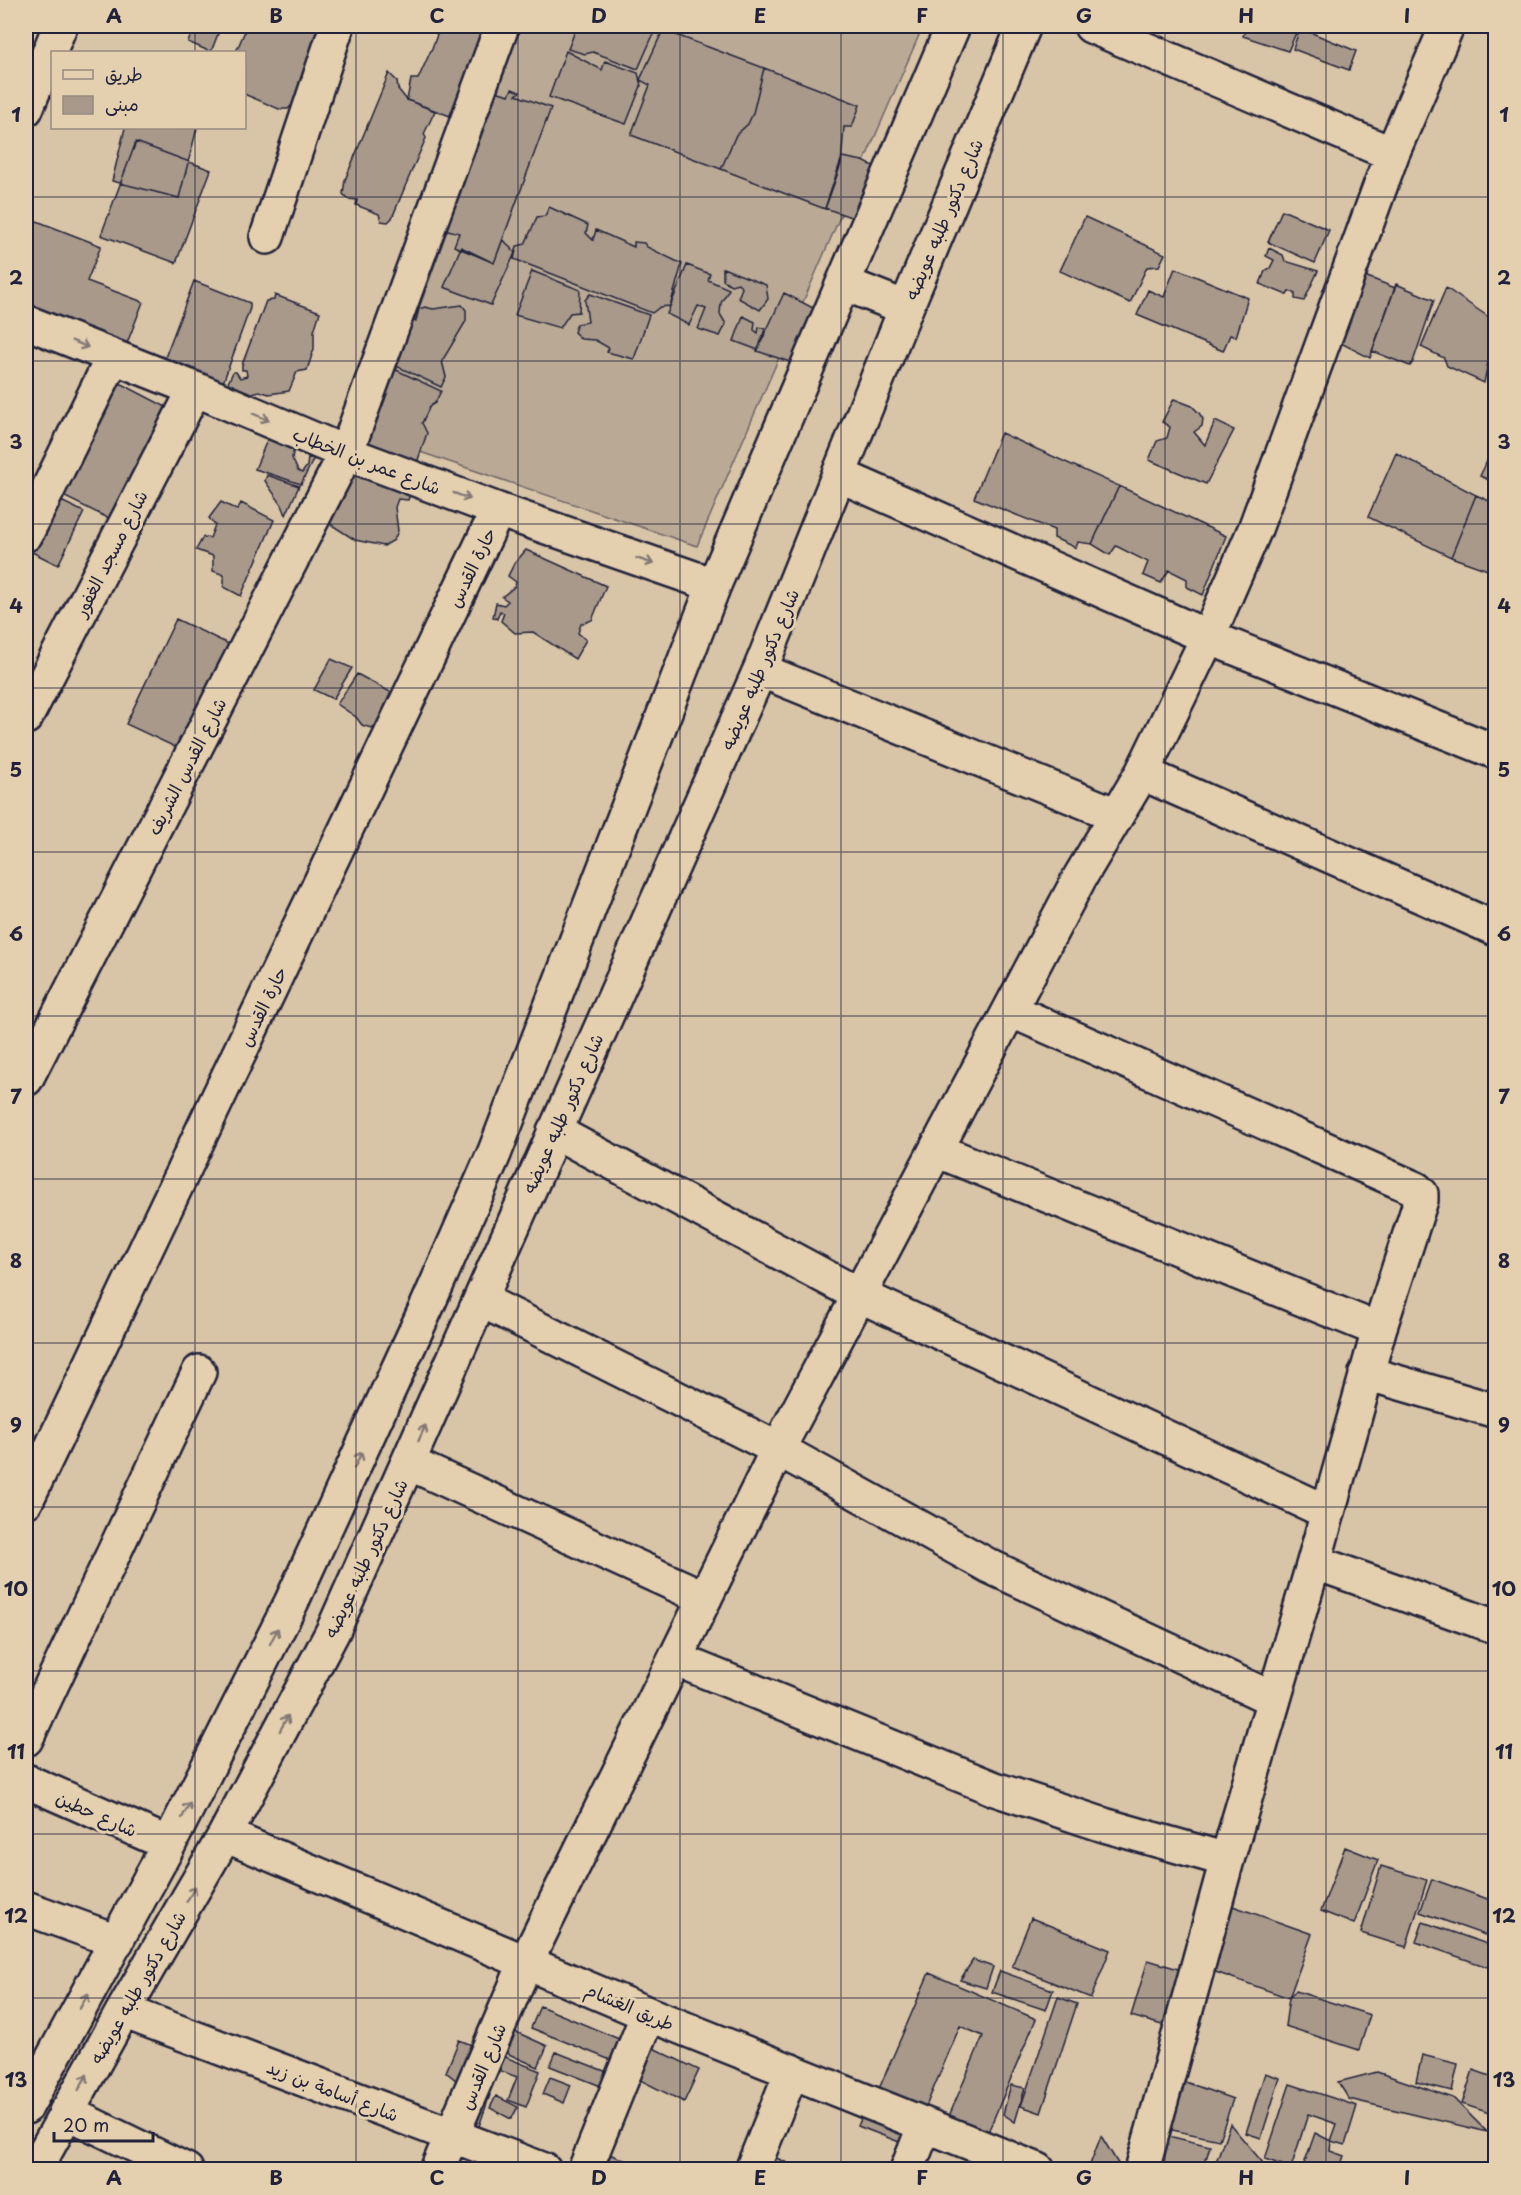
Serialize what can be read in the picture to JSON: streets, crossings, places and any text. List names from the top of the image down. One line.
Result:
{"streets":{"street":["شارع دكتور طلبه عويضه","شارع عمر بن الخطاب","شارع مسجد الغفور","حارة القدس","شارع القدس الشريف","شارع حطين","طريق الغشام","شارع القدس","شارع أسامة بن زيد"]},"crossings":[["شارع دكتور طلبه عويضه","طريق الغشام"],["شارع دكتور طلبه عويضه","شارع أسامة بن زيد"],["شارع عمر بن الخطاب","شارع مسجد الغفور"],["شارع عمر بن الخطاب","حارة القدس"],["شارع عمر بن الخطاب","شارع القدس الشريف"],["طريق الغشام","شارع القدس"],["شارع القدس","شارع أسامة بن زيد"]],"one_way":["شارع عمر بن الخطاب"],"legend":["طريق","مبنى"],"scale_bar":"20 m","grid":{"columns":["A","B","C","D","E","F","G","H","I"],"rows":["1","2","3","4","5","6","7","8","9","10","11","12","13"]}}
